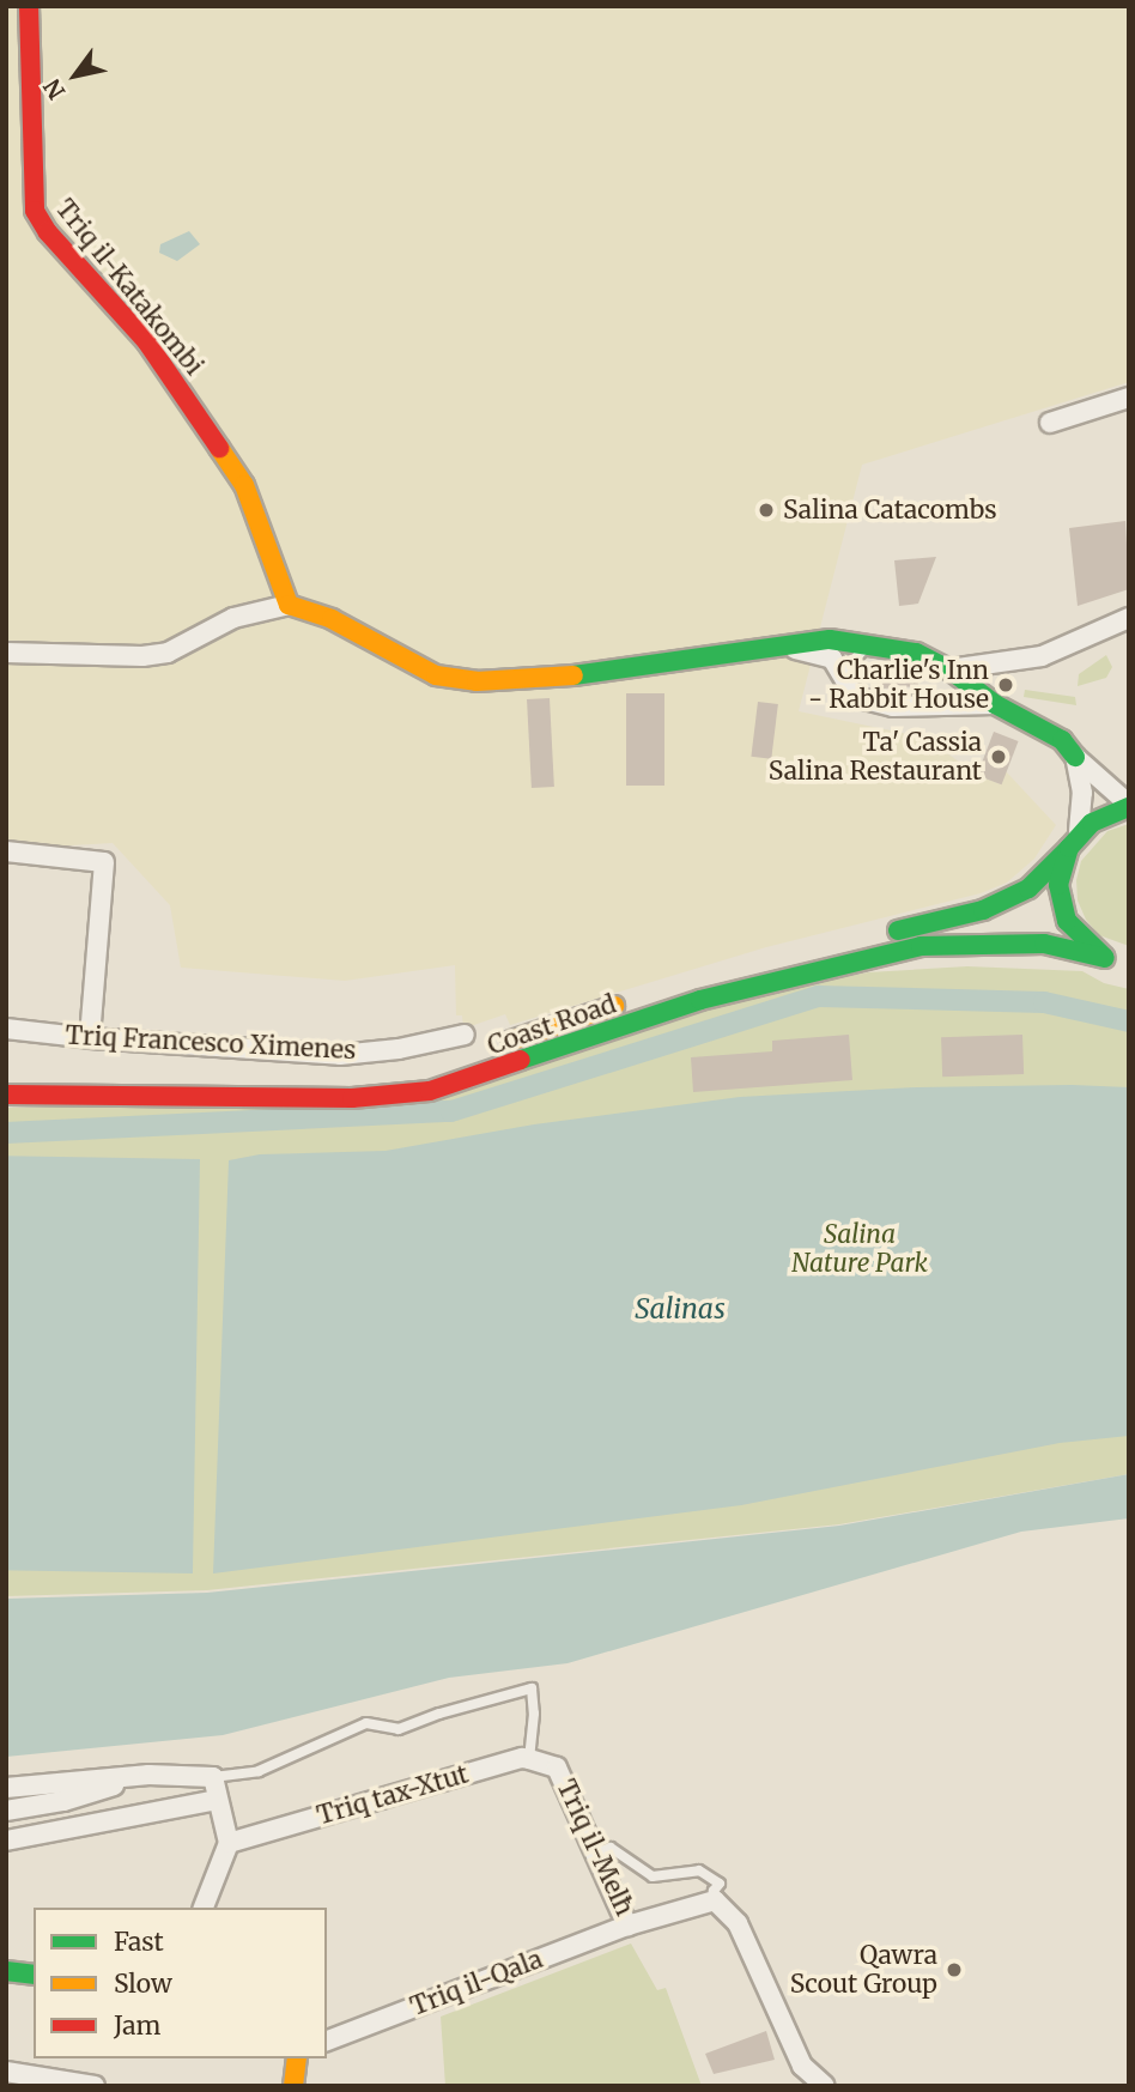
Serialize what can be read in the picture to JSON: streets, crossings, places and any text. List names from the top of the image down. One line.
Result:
{"streets":{"main road":["Triq il-Katakombi","Coast Road"],"street":["Triq Francesco Ximenes","Triq tax-Xtut","Triq il-Melħ","Triq il-Qala"]},"crossings":[["Triq tax-Xtut","Triq il-Melħ"],["Triq il-Melħ","Triq il-Qala"]],"water":["Salinas"],"parks":["Salina Nature Park"],"places":["Salina Catacombs","Charlie's Inn - Rabbit House","Ta' Cassia Salina Restaurant","Qawra Scout Group"],"legend":["Fast","Slow","Jam"],"north":"bottom left"}
